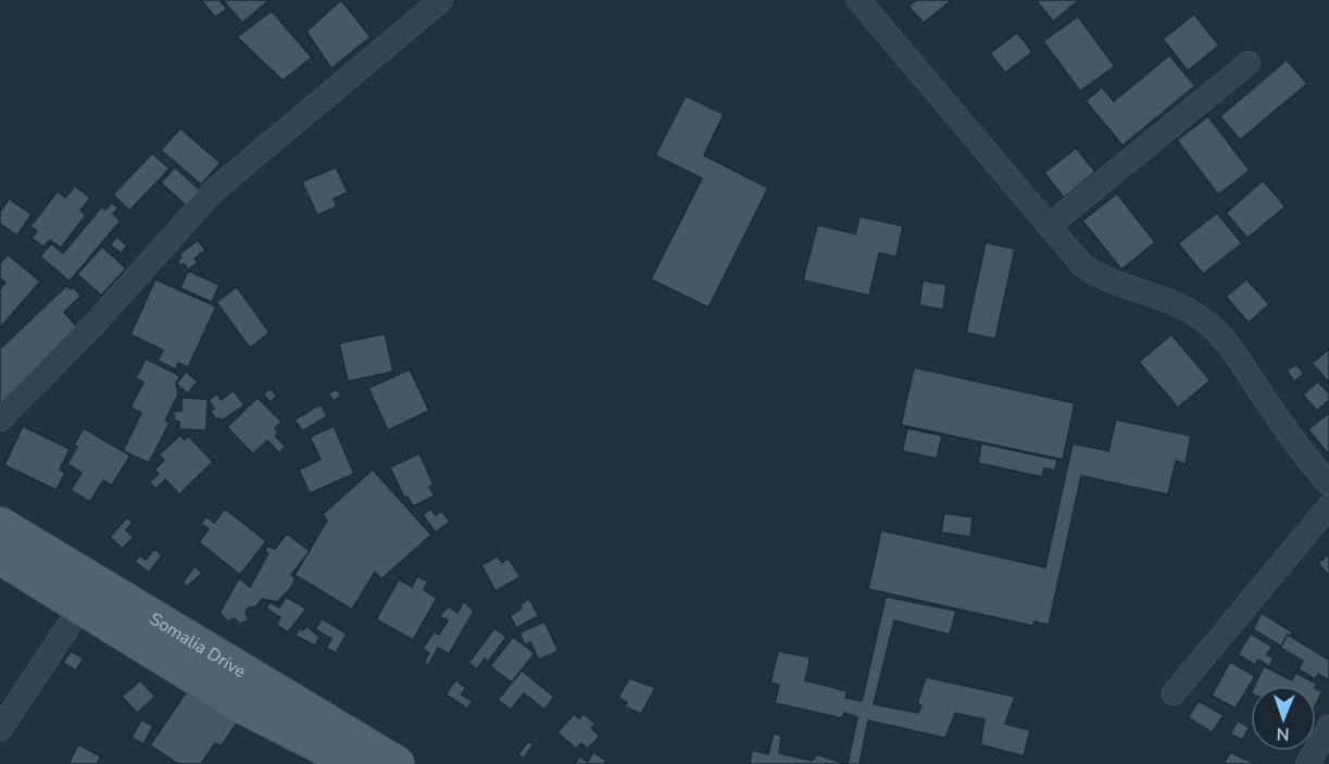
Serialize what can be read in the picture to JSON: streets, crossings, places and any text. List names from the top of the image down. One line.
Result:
{"streets":{"main road":["Somalia Drive"]},"north":"bottom"}
